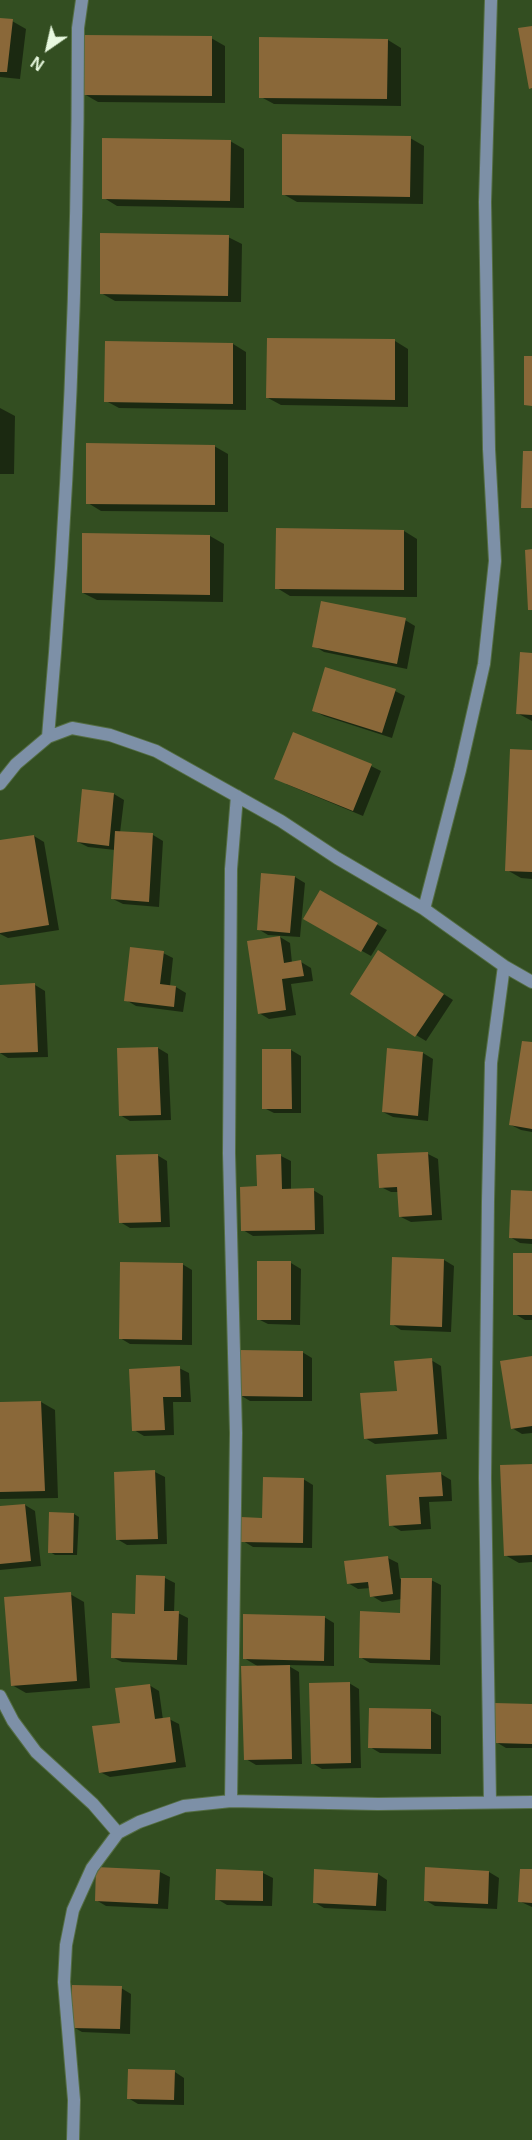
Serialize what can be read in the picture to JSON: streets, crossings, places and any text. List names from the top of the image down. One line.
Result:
{"north":"bottom left"}
